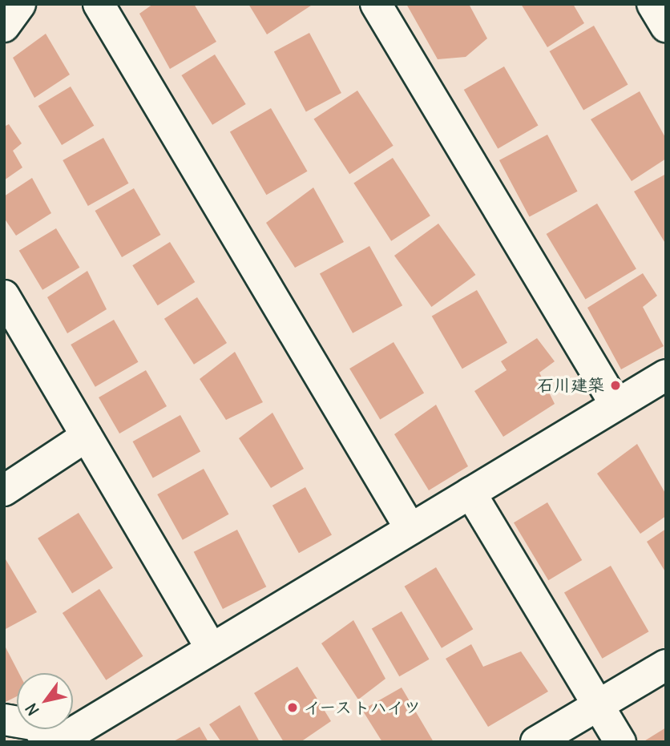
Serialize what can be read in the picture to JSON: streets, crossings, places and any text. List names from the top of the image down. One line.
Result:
{"places":["石川建築","イーストハイツ"],"north":"bottom left"}
